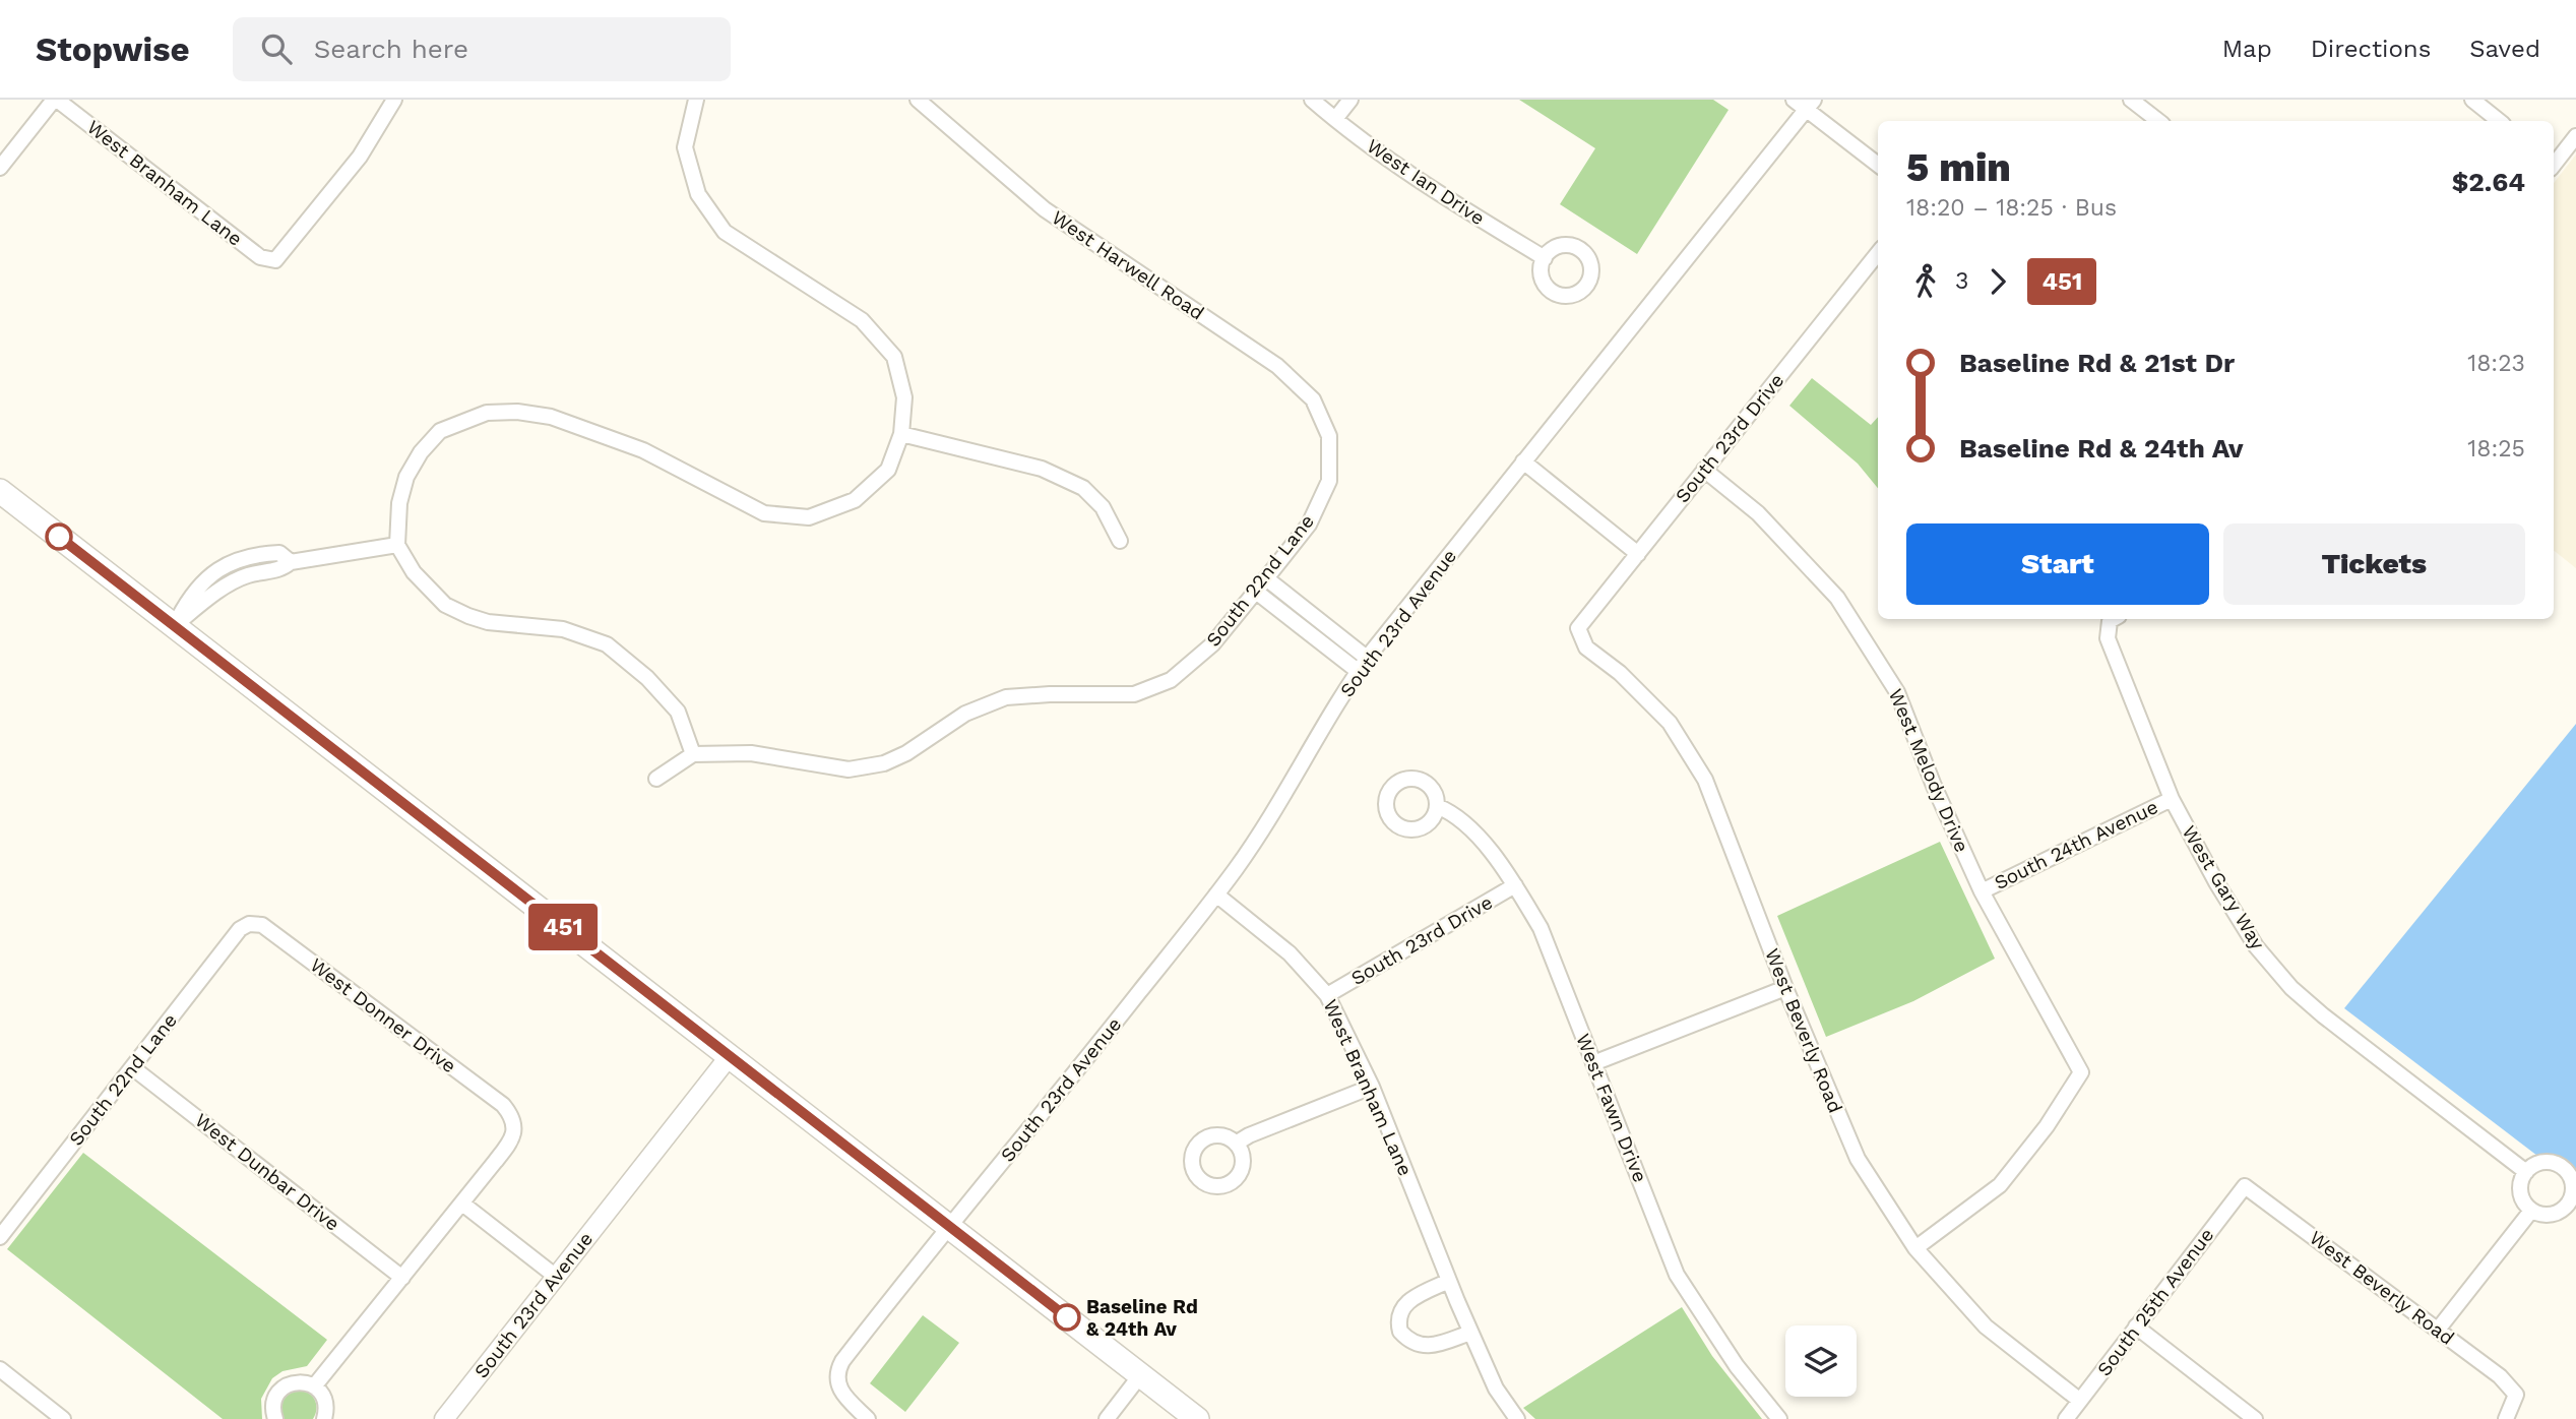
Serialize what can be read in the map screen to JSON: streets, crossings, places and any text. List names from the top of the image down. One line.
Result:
{"streets":{"street":["West Ian Drive","West Branham Lane","West Harwell Road","South 23rd Drive","South 22nd Lane","South 23rd Avenue","West Melody Drive","South 24th Avenue","West Gary Way","West Donner Drive","West Beverly Road","West Fawn Drive","West Dunbar Drive","South 25th Avenue"]},"crossings":[["West Branham Lane","South 23rd Drive"],["West Branham Lane","South 23rd Avenue"],["West Harwell Road","South 22nd Lane"],["South 23rd Drive","West Melody Drive"],["South 23rd Drive","West Beverly Road"],["South 23rd Drive","West Fawn Drive"],["South 22nd Lane","West Donner Drive"],["South 22nd Lane","West Dunbar Drive"],["West Melody Drive","South 24th Avenue"],["West Melody Drive","West Beverly Road"],["South 24th Avenue","West Gary Way"],["West Beverly Road","South 25th Avenue"]],"places":["Baseline Rd & 24th Av"],"lines":["bus line 451"],"page":{"header":"Stopwise","search":"Search here","nav":["Map","Directions","Saved"],"on_map":"451","heading":["5 min","18:20 – 18:25 · Bus","$2.64"],"legs":["3","451"],"list":[{"name":"Baseline Rd & 21st Dr","value":"18:23"},{"name":"Baseline Rd & 24th Av","value":"18:25"}],"buttons":["Start","Tickets"]}}
